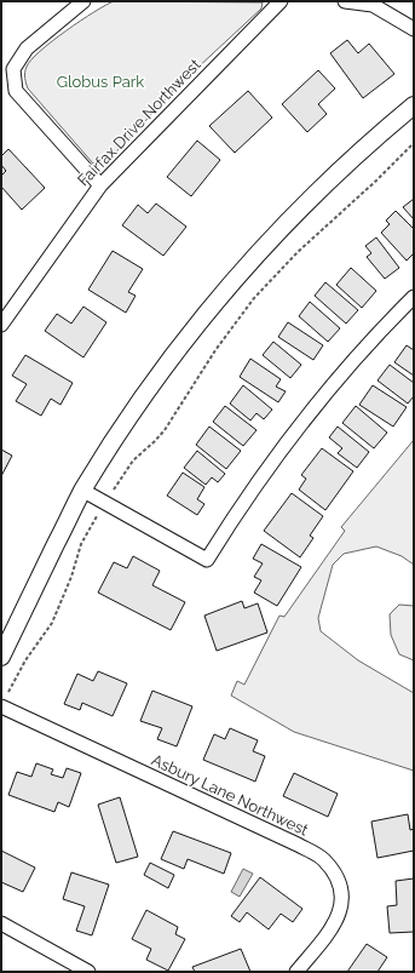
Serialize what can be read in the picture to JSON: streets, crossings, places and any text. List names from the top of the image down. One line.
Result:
{"streets":{"street":["Fairfax Drive Northwest","Asbury Lane Northwest"]},"parks":["Globus Park"]}
